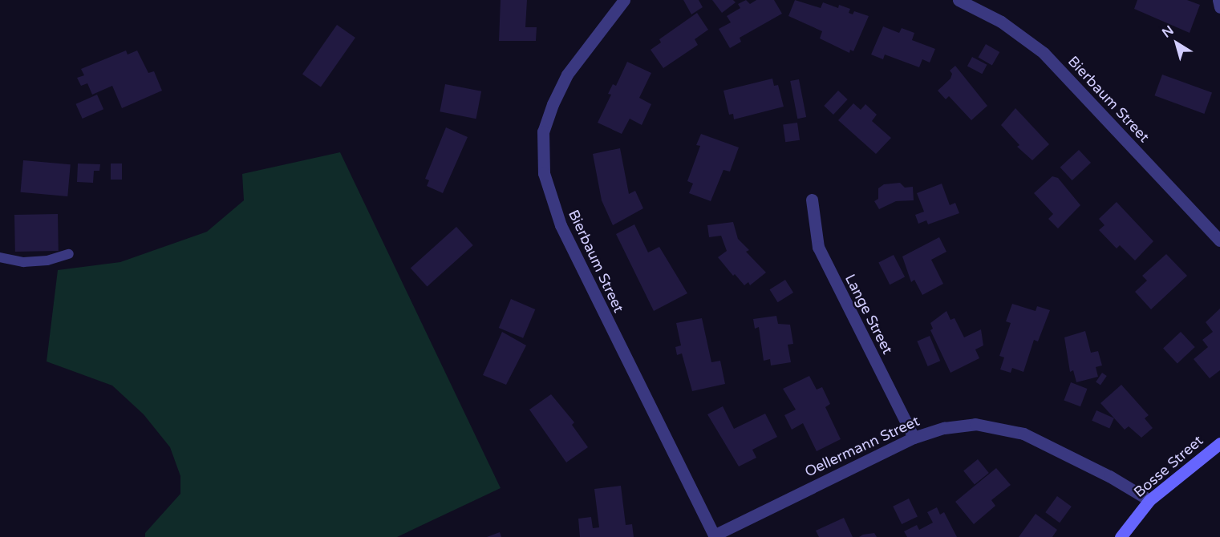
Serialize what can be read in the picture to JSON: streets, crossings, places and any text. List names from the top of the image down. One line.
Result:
{"streets":{"street":["Bierbaum Street","Lange Street","Oellermann Street","Bosse Street"]},"crossings":[["Bierbaum Street","Oellermann Street"],["Lange Street","Oellermann Street"],["Oellermann Street","Bosse Street"]],"north":"top left"}
